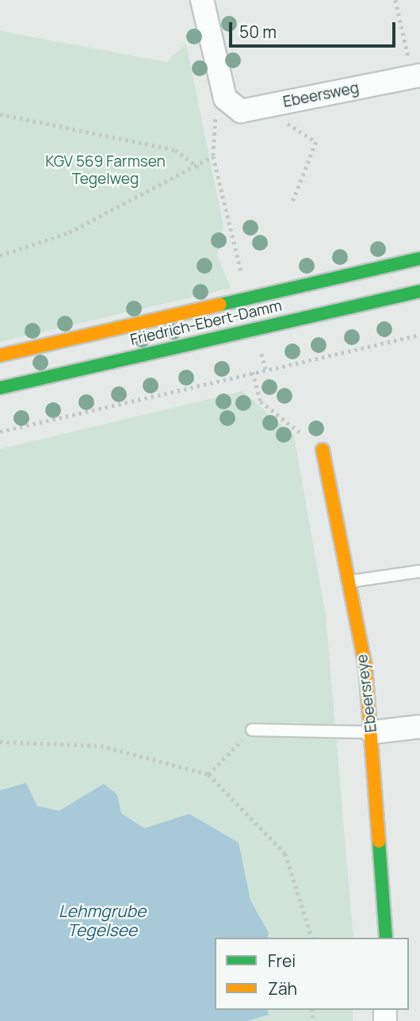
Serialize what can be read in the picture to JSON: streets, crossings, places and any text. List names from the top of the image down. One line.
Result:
{"streets":{"main road":["Friedrich-Ebert-Damm","Ebeersreye"],"street":["Ebeersweg"]},"water":["Lehmgrube Tegelsee"],"parks":["KGV 569 Farmsen Tegelweg"],"legend":["Frei","Zäh"],"scale_bar":"50 m"}
